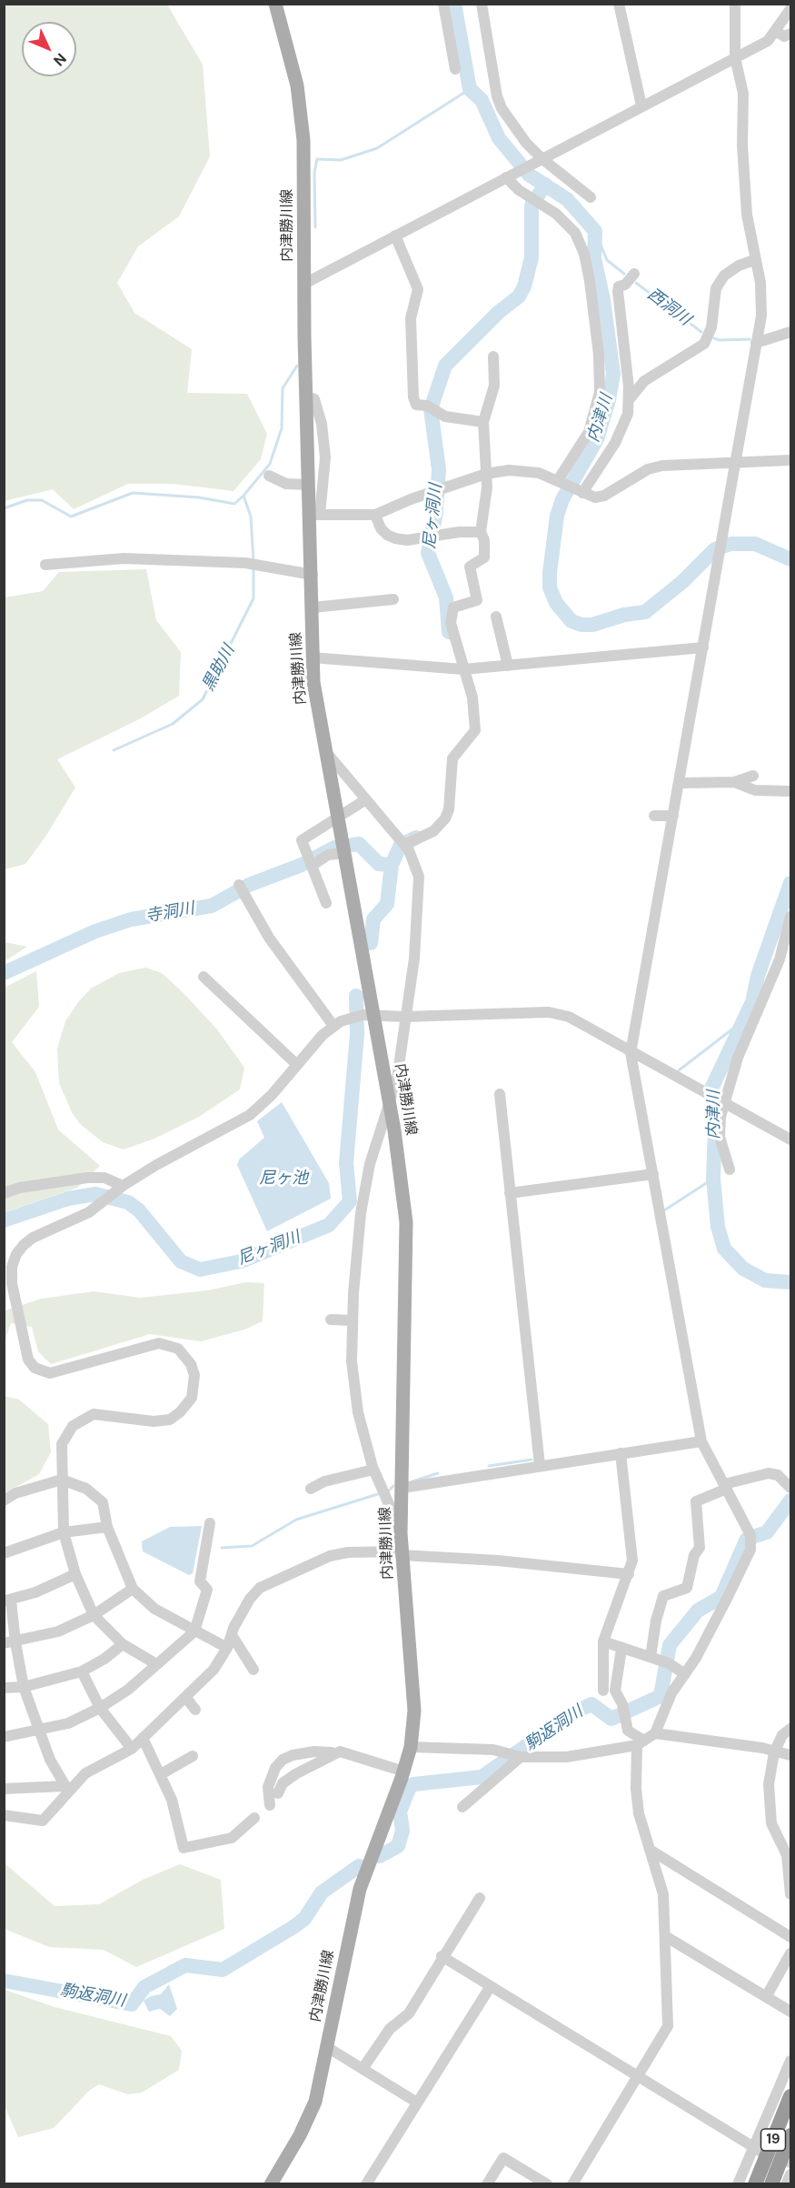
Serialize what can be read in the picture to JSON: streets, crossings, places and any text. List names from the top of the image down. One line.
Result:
{"streets":{"highway":["19"],"main road":["内津勝川線"]},"water":["西洞川","内津川","尼ヶ洞川","黒助川","寺洞川","尼ヶ池","駒返洞川"],"north":"bottom right"}
